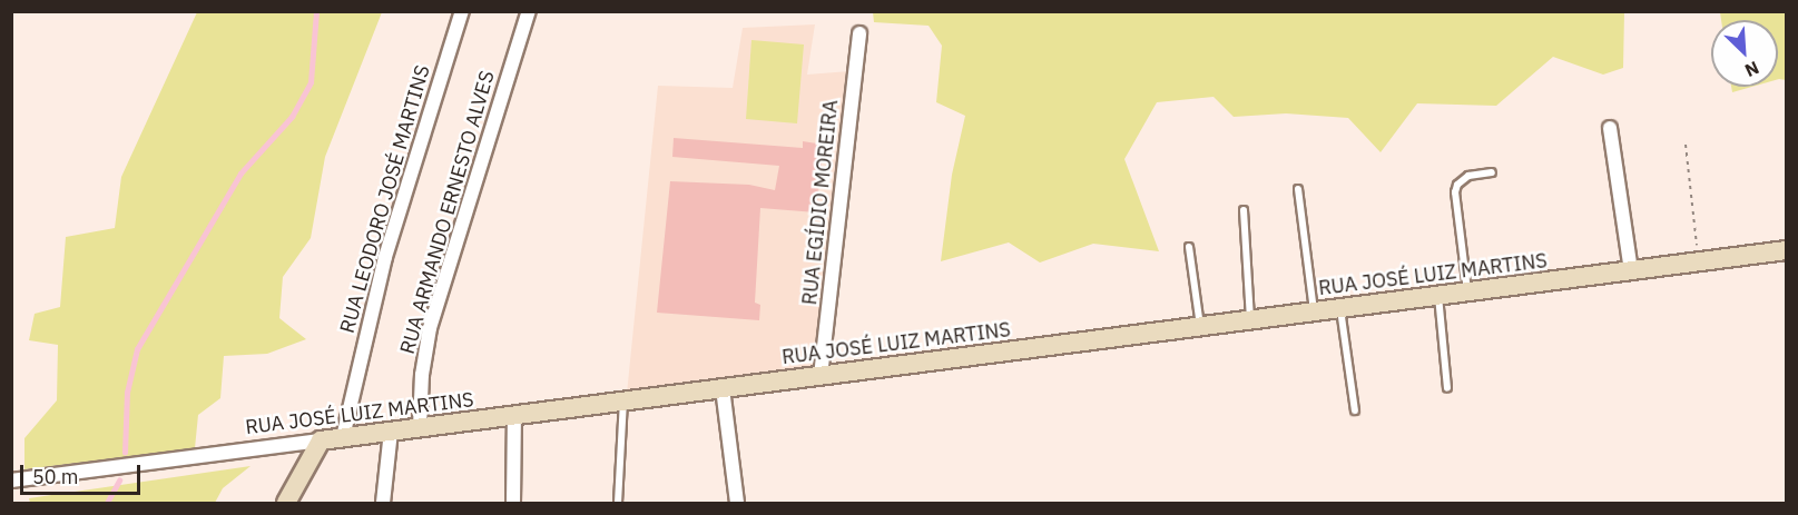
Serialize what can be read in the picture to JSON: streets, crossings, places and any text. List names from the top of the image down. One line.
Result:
{"streets":{"main road":["RUA JOSÉ LUIZ MARTINS"],"street":["RUA LEODORO JOSÉ MARTINS","RUA EGÍDIO MOREIRA","RUA ARMANDO ERNESTO ALVES"]},"crossings":[["RUA LEODORO JOSÉ MARTINS","RUA JOSÉ LUIZ MARTINS"],["RUA EGÍDIO MOREIRA","RUA JOSÉ LUIZ MARTINS"],["RUA ARMANDO ERNESTO ALVES","RUA JOSÉ LUIZ MARTINS"]],"scale_bar":"50 m","north":"bottom right"}
